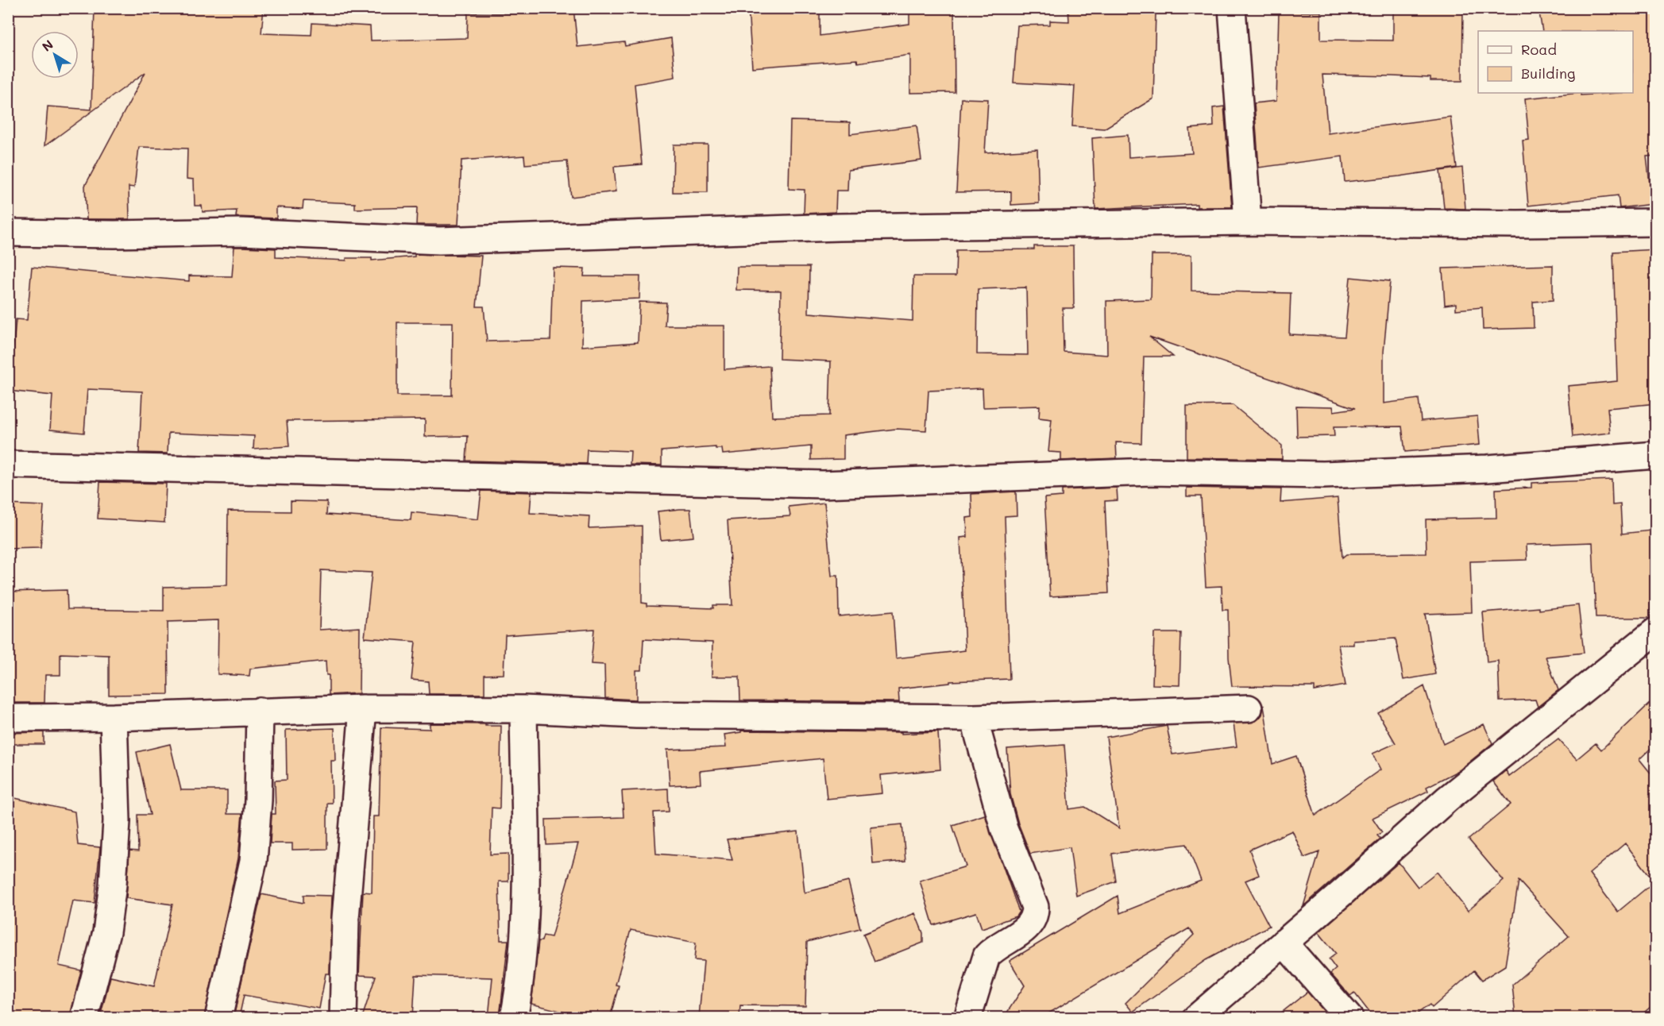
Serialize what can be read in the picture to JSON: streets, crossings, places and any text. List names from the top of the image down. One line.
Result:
{"legend":["Road","Building"],"north":"top left"}
